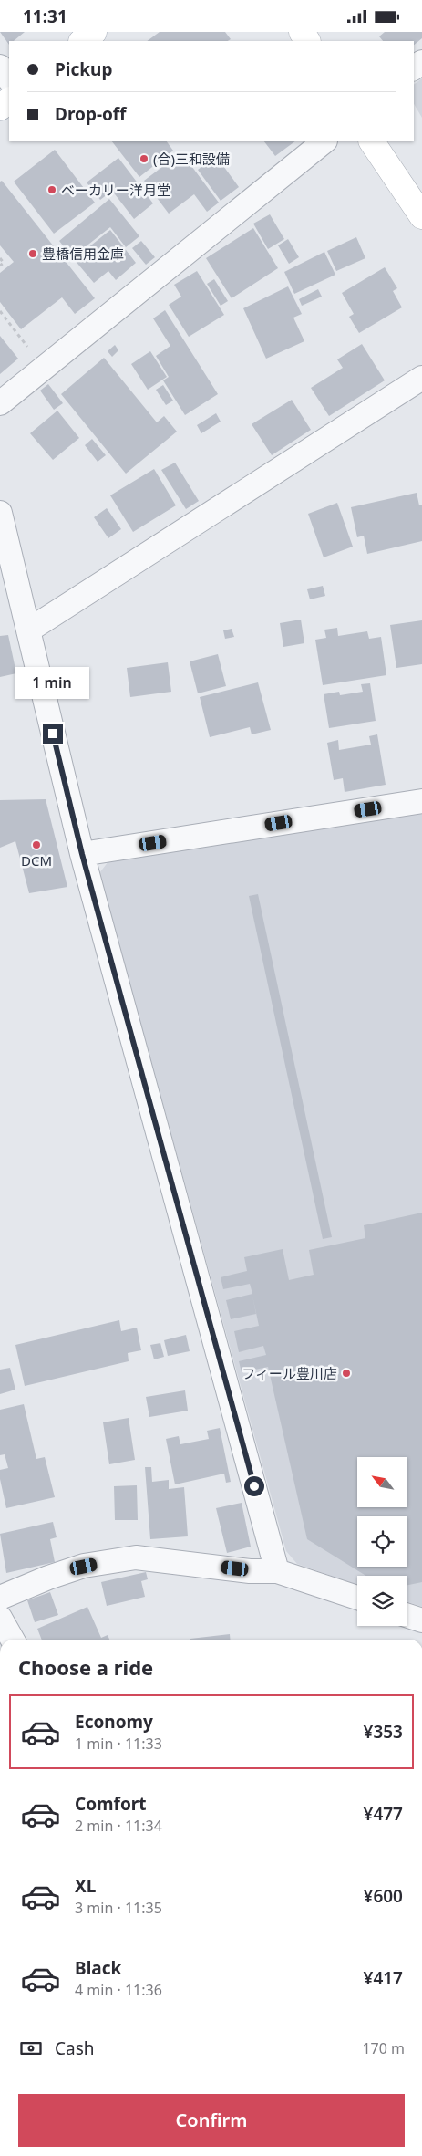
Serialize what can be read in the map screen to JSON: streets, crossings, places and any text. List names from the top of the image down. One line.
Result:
{"places":["(合)三和設備","ベーカリー洋月堂","豊橋信用金庫","DCM","フィール豊川店"],"north":"top left","page":{"status":"11:31","banner":["Pickup","Drop-off"],"bubble":"1 min","heading":"Choose a ride","list":[{"name":"Economy","note":"1 min · 11:33","value":"¥353"},{"name":"Comfort","note":"2 min · 11:34","value":"¥477"},{"name":"XL","note":"3 min · 11:35","value":"¥600"},{"name":"Black","note":"4 min · 11:36","value":"¥417"}],"pay":["Cash","170 m"],"buttons":"Confirm"}}
